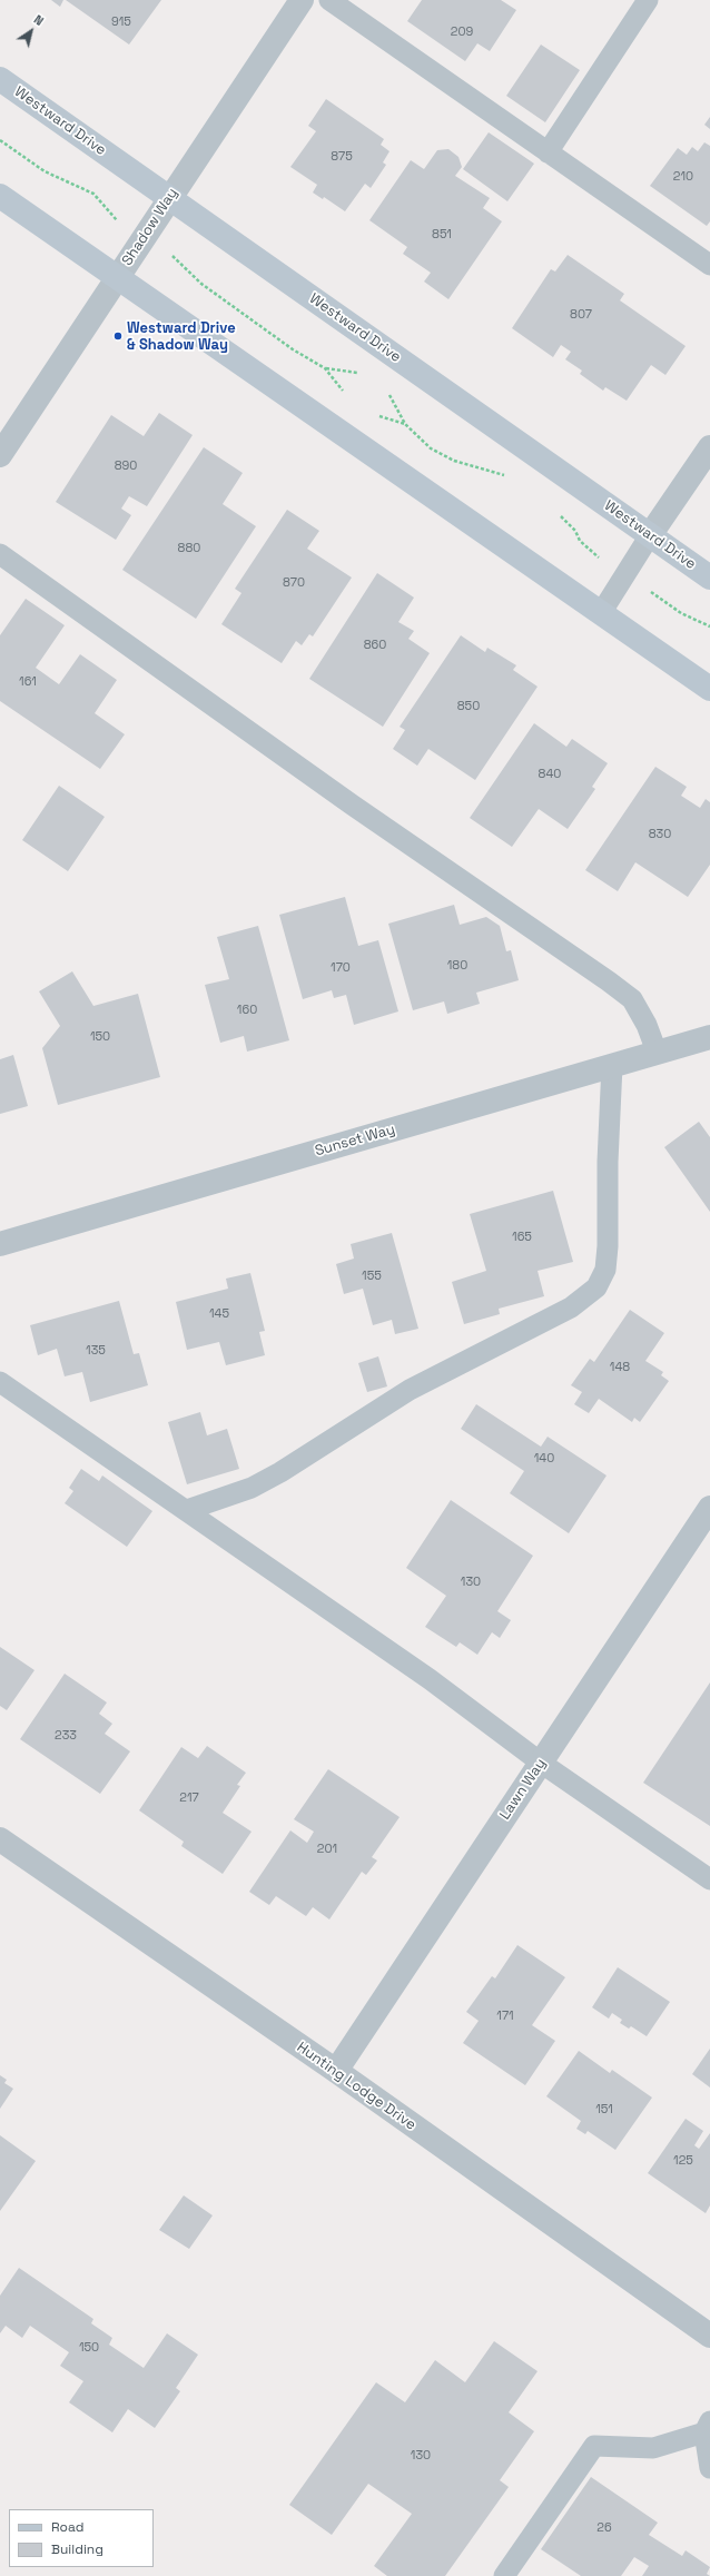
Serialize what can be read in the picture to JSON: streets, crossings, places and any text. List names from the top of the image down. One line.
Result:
{"streets":{"street":["Westward Drive","Shadow Way","Sunset Way","Lawn Way","Hunting Lodge Drive"]},"crossings":[["Westward Drive","Shadow Way"],["Lawn Way","Hunting Lodge Drive"]],"places":["Westward Drive & Shadow Way"],"house_numbers":["915","209","875","210","851","807","890","880","870","860","161","850","840","830","180","170","160","150","165","155","145","135","148","140","130","233","217","201","171","151","125","150","130","26"],"legend":["Road","Building"],"north":"top right"}
